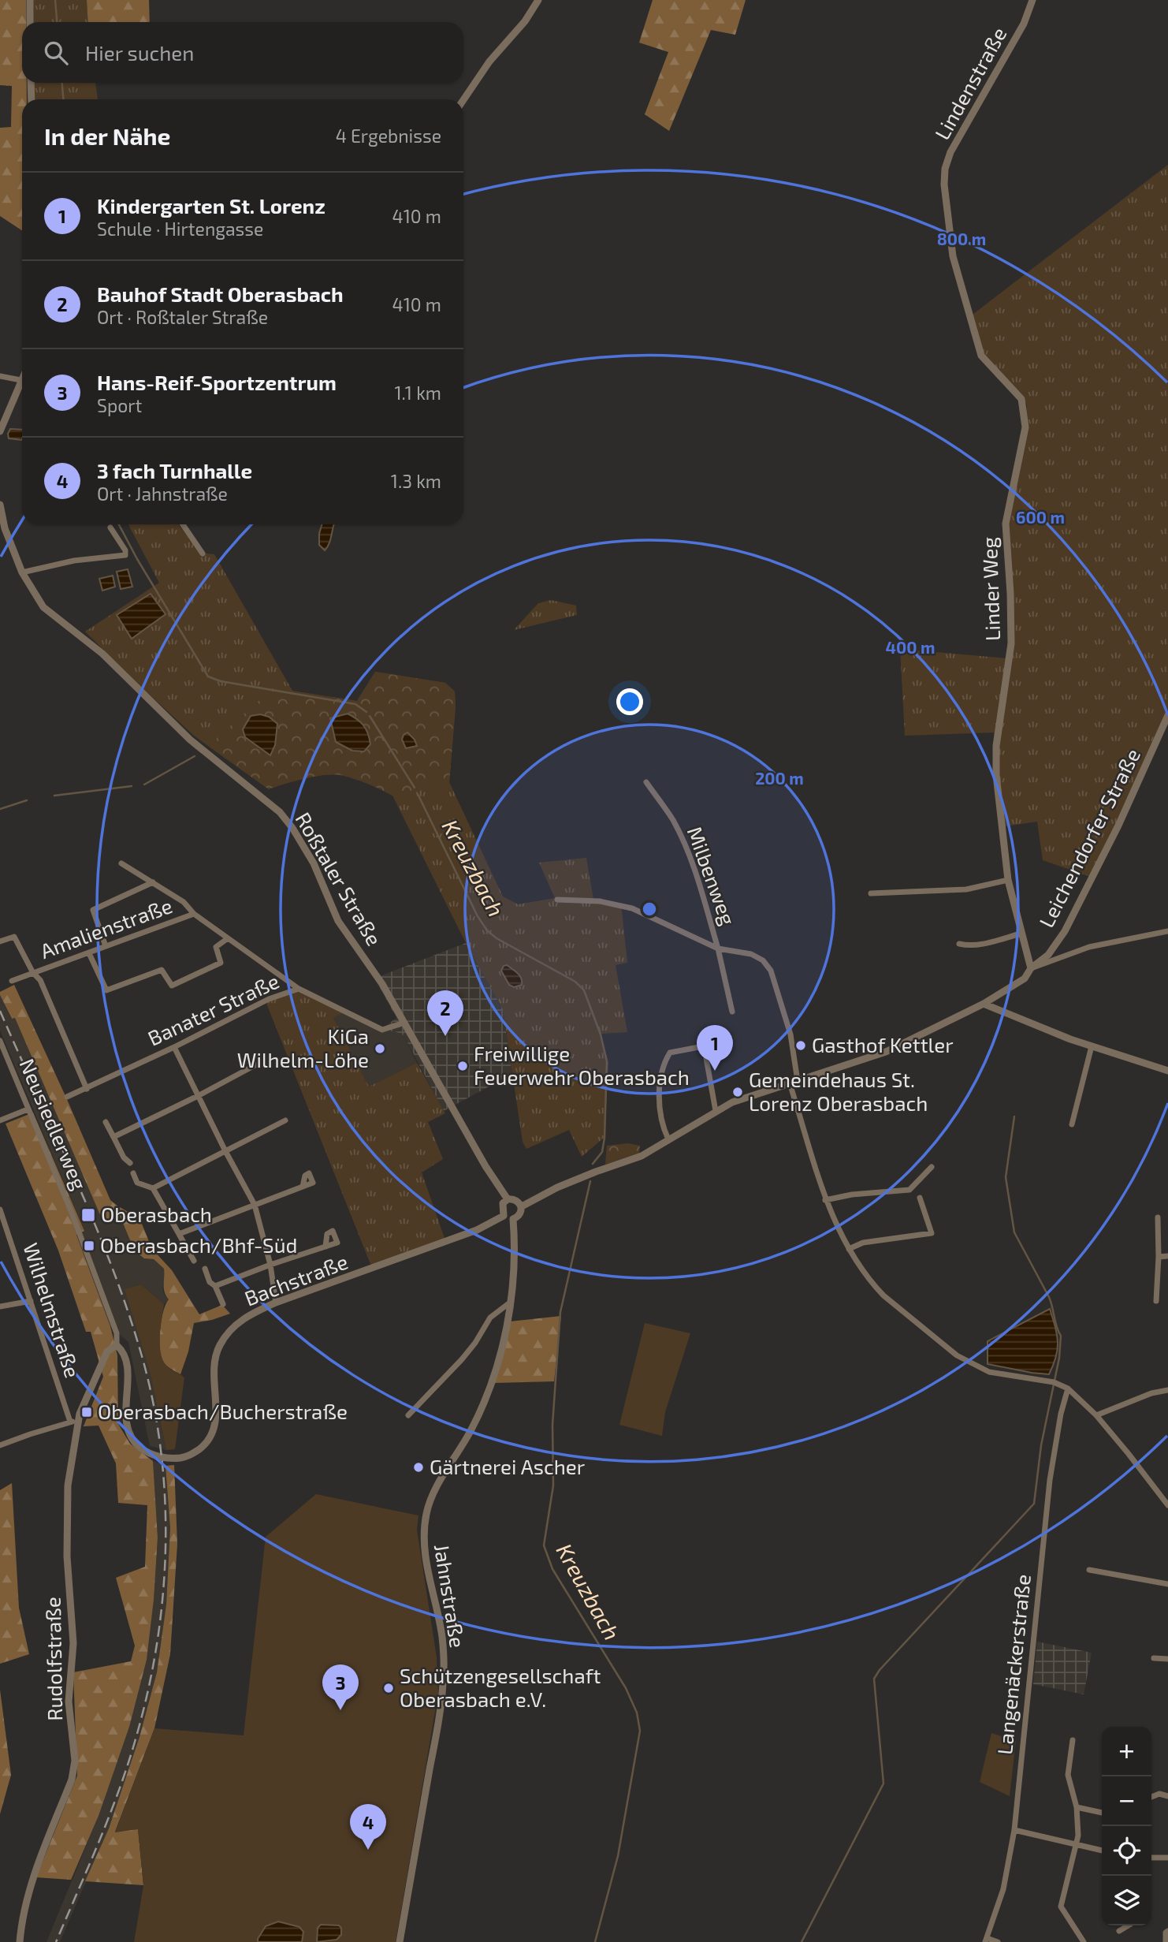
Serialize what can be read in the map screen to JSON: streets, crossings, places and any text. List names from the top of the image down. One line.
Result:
{"streets":{"street":["Lindenstraße","Linder Weg","Leichendorfer Straße","Milbenweg","Roßtaler Straße","Amalienstraße","Banater Straße","Neusiedlerweg","Bachstraße","Wilhelmstraße","Jahnstraße","Rudolfstraße","Langenäckerstraße"]},"crossings":[["Lindenstraße","Linder Weg"],["Linder Weg","Leichendorfer Straße"],["Milbenweg","Langenäckerstraße"],["Roßtaler Straße","Banater Straße"],["Roßtaler Straße","Bachstraße"],["Roßtaler Straße","Jahnstraße"],["Amalienstraße","Banater Straße"],["Neusiedlerweg","Bachstraße"],["Neusiedlerweg","Rudolfstraße"],["Bachstraße","Jahnstraße"],["Bachstraße","Rudolfstraße"],["Wilhelmstraße","Rudolfstraße"]],"water":["Kreuzbach"],"places":{"other":["Gasthof Kettler","KiGa Wilhelm-Löhe","Freiwillige Feuerwehr Oberasbach","Gemeindehaus St. Lorenz Oberasbach","Gärtnerei Ascher","Schützengesellschaft Oberasbach e.V."],"transit":["Oberasbach","Oberasbach/Bhf-Süd","Oberasbach/Bucherstraße"]},"page":{"search":"Hier suchen","heading":["In der Nähe","4 Ergebnisse"],"list":[{"mark":"1","name":"Kindergarten St. Lorenz","note":"Schule · Hirtengasse","value":"410 m"},{"mark":"2","name":"Bauhof Stadt Oberasbach","note":"Ort · Roßtaler Straße","value":"410 m"},{"mark":"3","name":"Hans-Reif-Sportzentrum","note":"Sport","value":"1.1 km"},{"mark":"4","name":"3 fach Turnhalle","note":"Ort · Jahnstraße","value":"1.3 km"}],"pins":["2","1","3","4"],"map_buttons":["+","−"]},"rings":["800 m","600 m","400 m","200 m"]}
